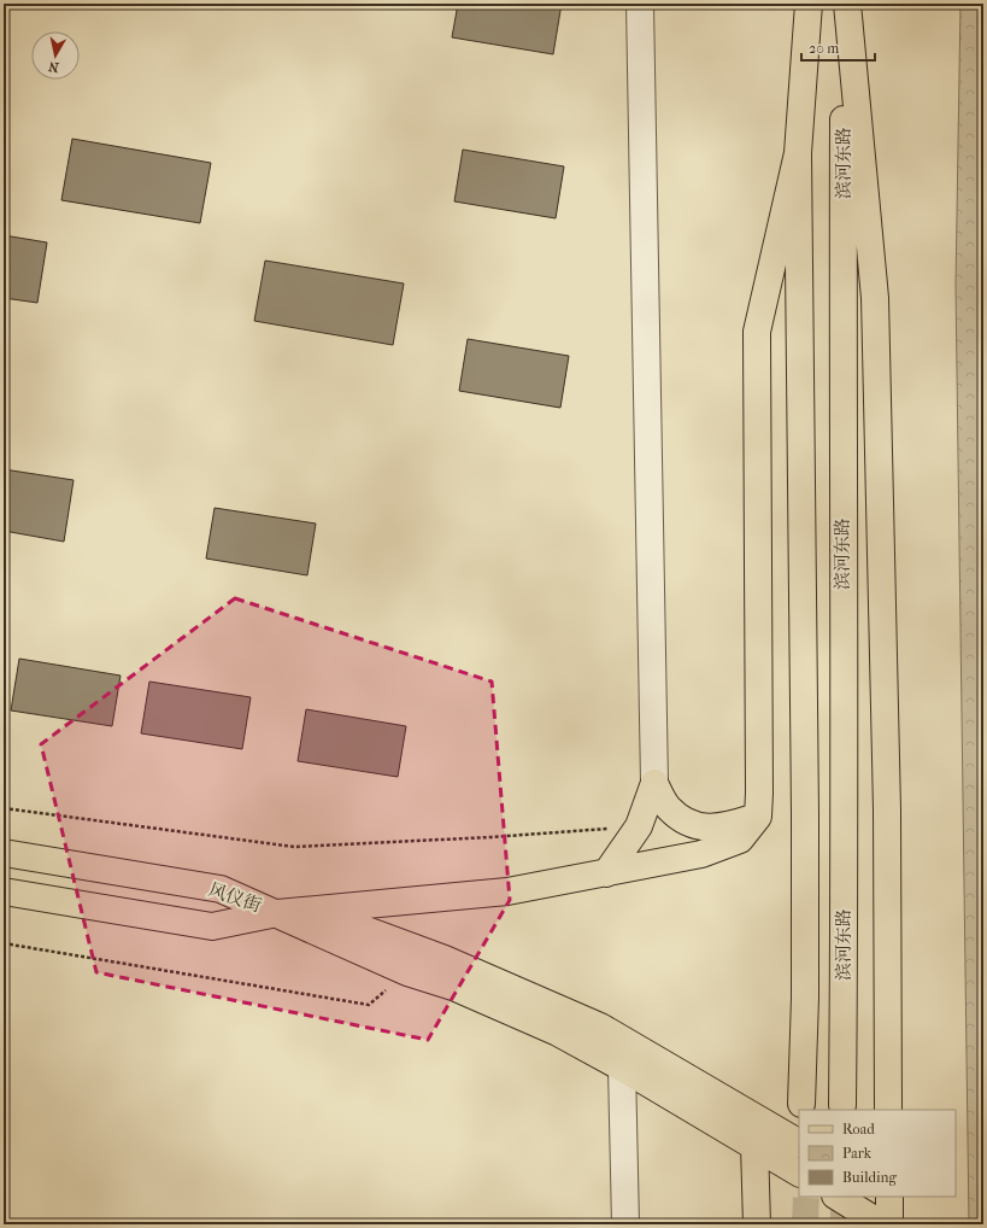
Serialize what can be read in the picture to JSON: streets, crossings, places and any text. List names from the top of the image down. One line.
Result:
{"streets":{"main road":["滨河东路","风仪街"]},"legend":["Road","Park","Building"],"scale_bar":"20 m","north":"bottom"}
